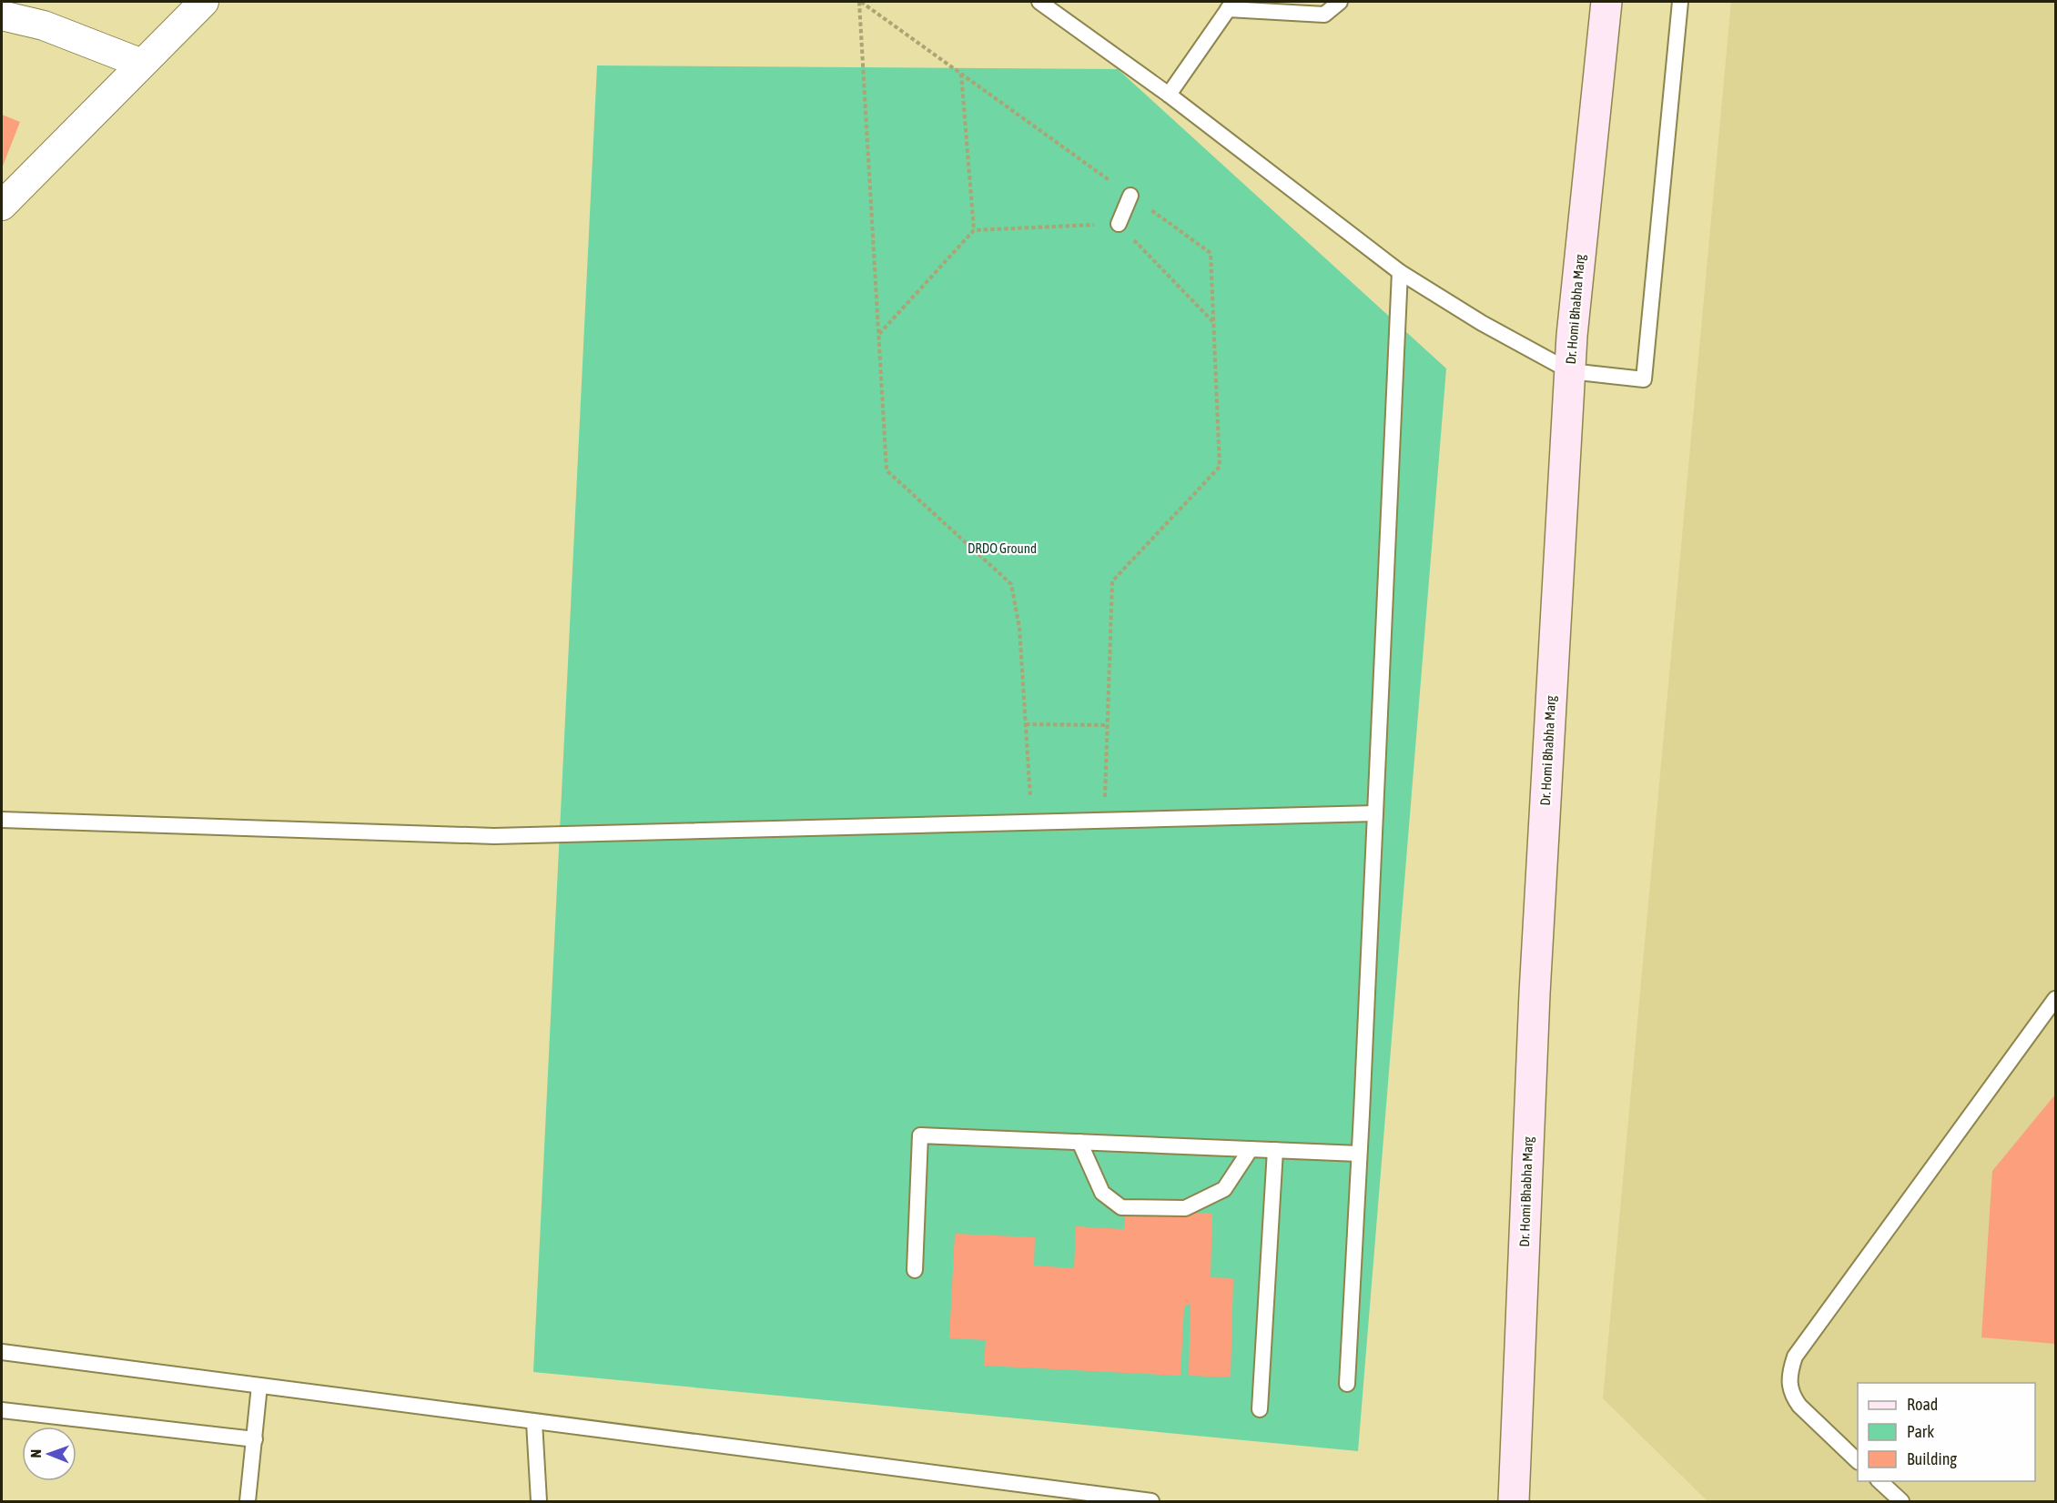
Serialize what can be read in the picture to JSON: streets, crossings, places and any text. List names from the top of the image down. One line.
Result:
{"streets":{"main road":["Dr. Homi Bhabha Marg"]},"parks":["DRDO Ground"],"legend":["Road","Park","Building"],"north":"left"}
